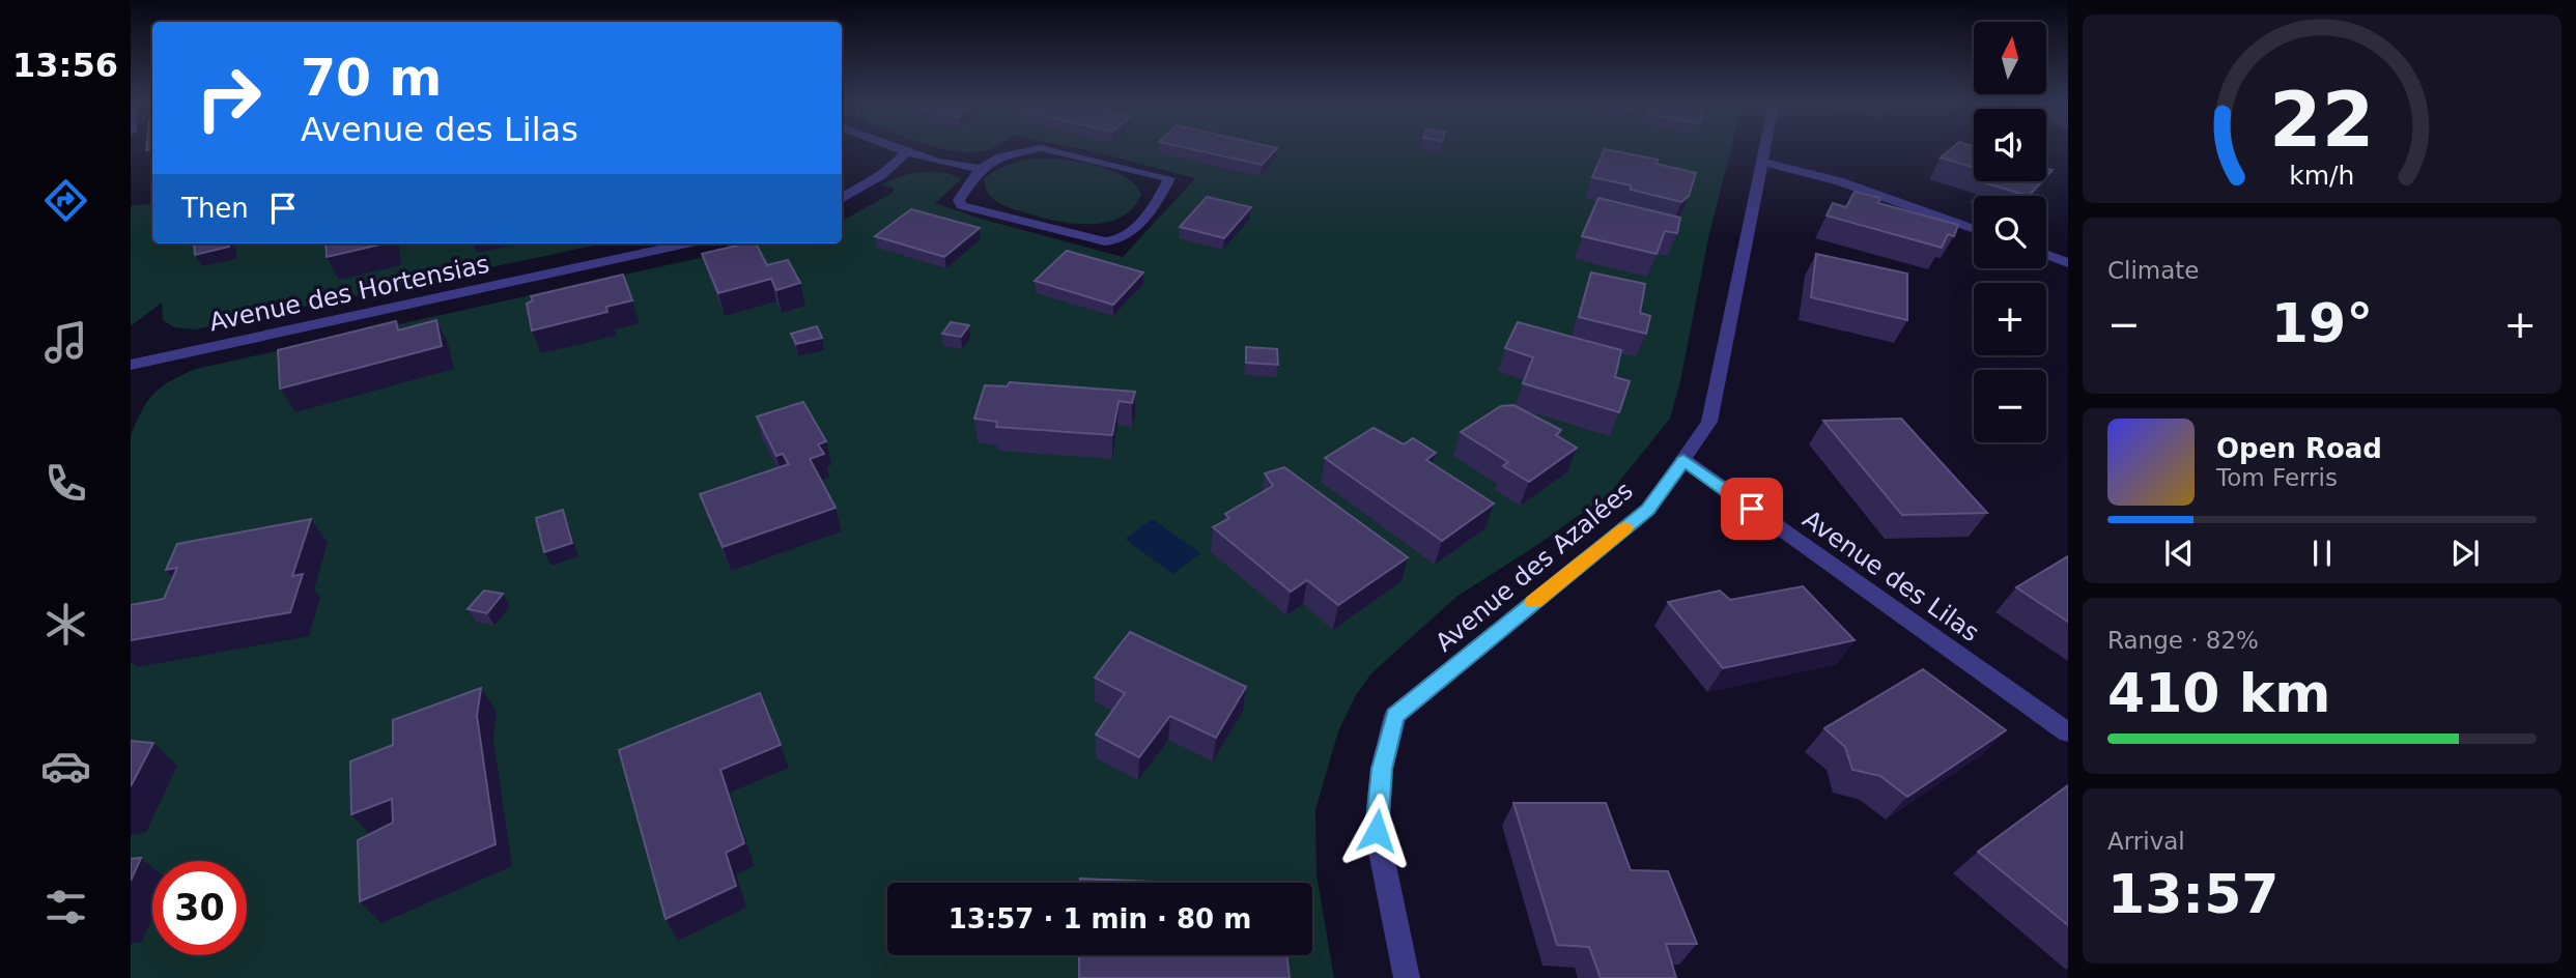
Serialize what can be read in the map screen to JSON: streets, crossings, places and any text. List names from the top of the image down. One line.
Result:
{"streets":{"street":["Avenue des Hortensias","Avenue des Azalées","Avenue des Lilas"]},"crossings":[["Avenue des Azalées","Avenue des Lilas"]],"north":"top","page":{"tabs":"13:56","map_buttons":["+","−"],"turn":["70 m","Avenue des Lilas"],"then":"Then","tile":["Climate",["Range · 82%","410 km"],["Arrival","13:57"]],"heat":["−","19°","+"],"song":["Open Road","Tom Ferris"],"limit":"30","trip":"13:57 · 1 min · 80 m","gauge":["22","km/h"]}}
